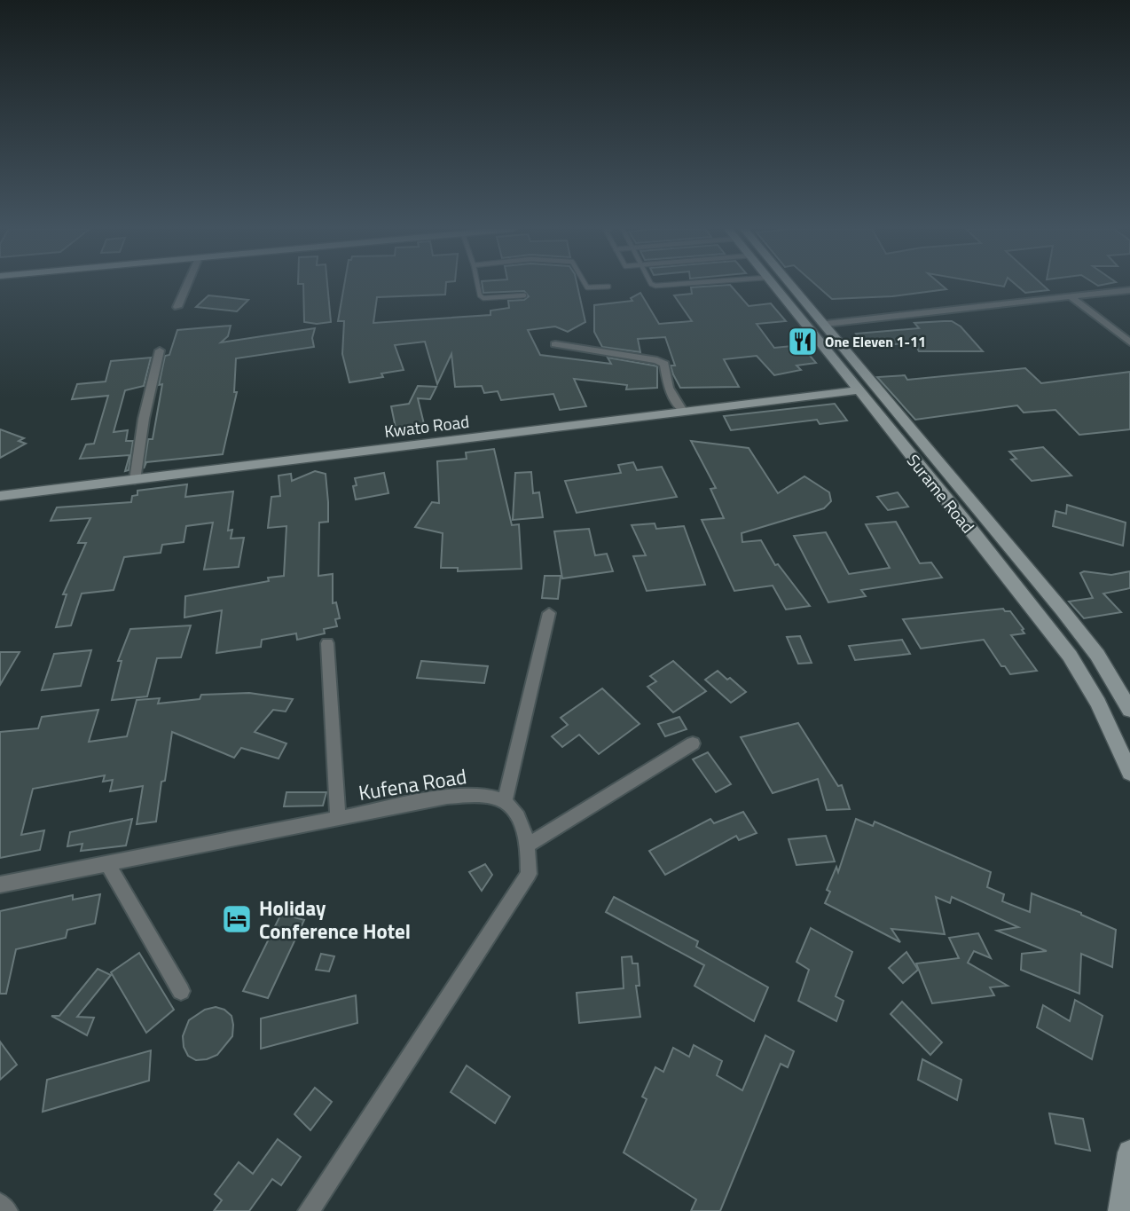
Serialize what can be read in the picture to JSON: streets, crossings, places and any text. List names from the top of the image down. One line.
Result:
{"streets":{"street":["Kwato Road","Surame Road","Kufena Road"]},"crossings":[["Kwato Road","Surame Road"]],"places":{"restaurant":["One Eleven 1-11"],"hotel":["Holiday Conference Hotel"]}}
